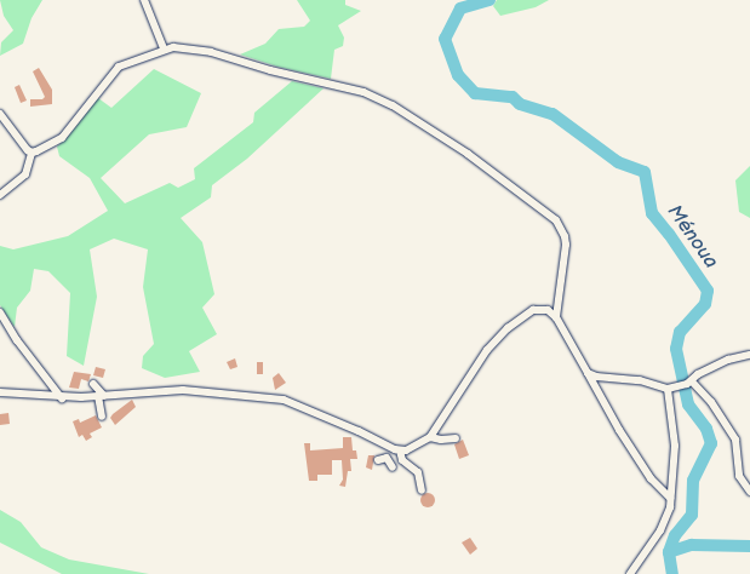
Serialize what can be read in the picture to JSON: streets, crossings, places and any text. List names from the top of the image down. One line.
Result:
{"water":["Ménoua"]}
